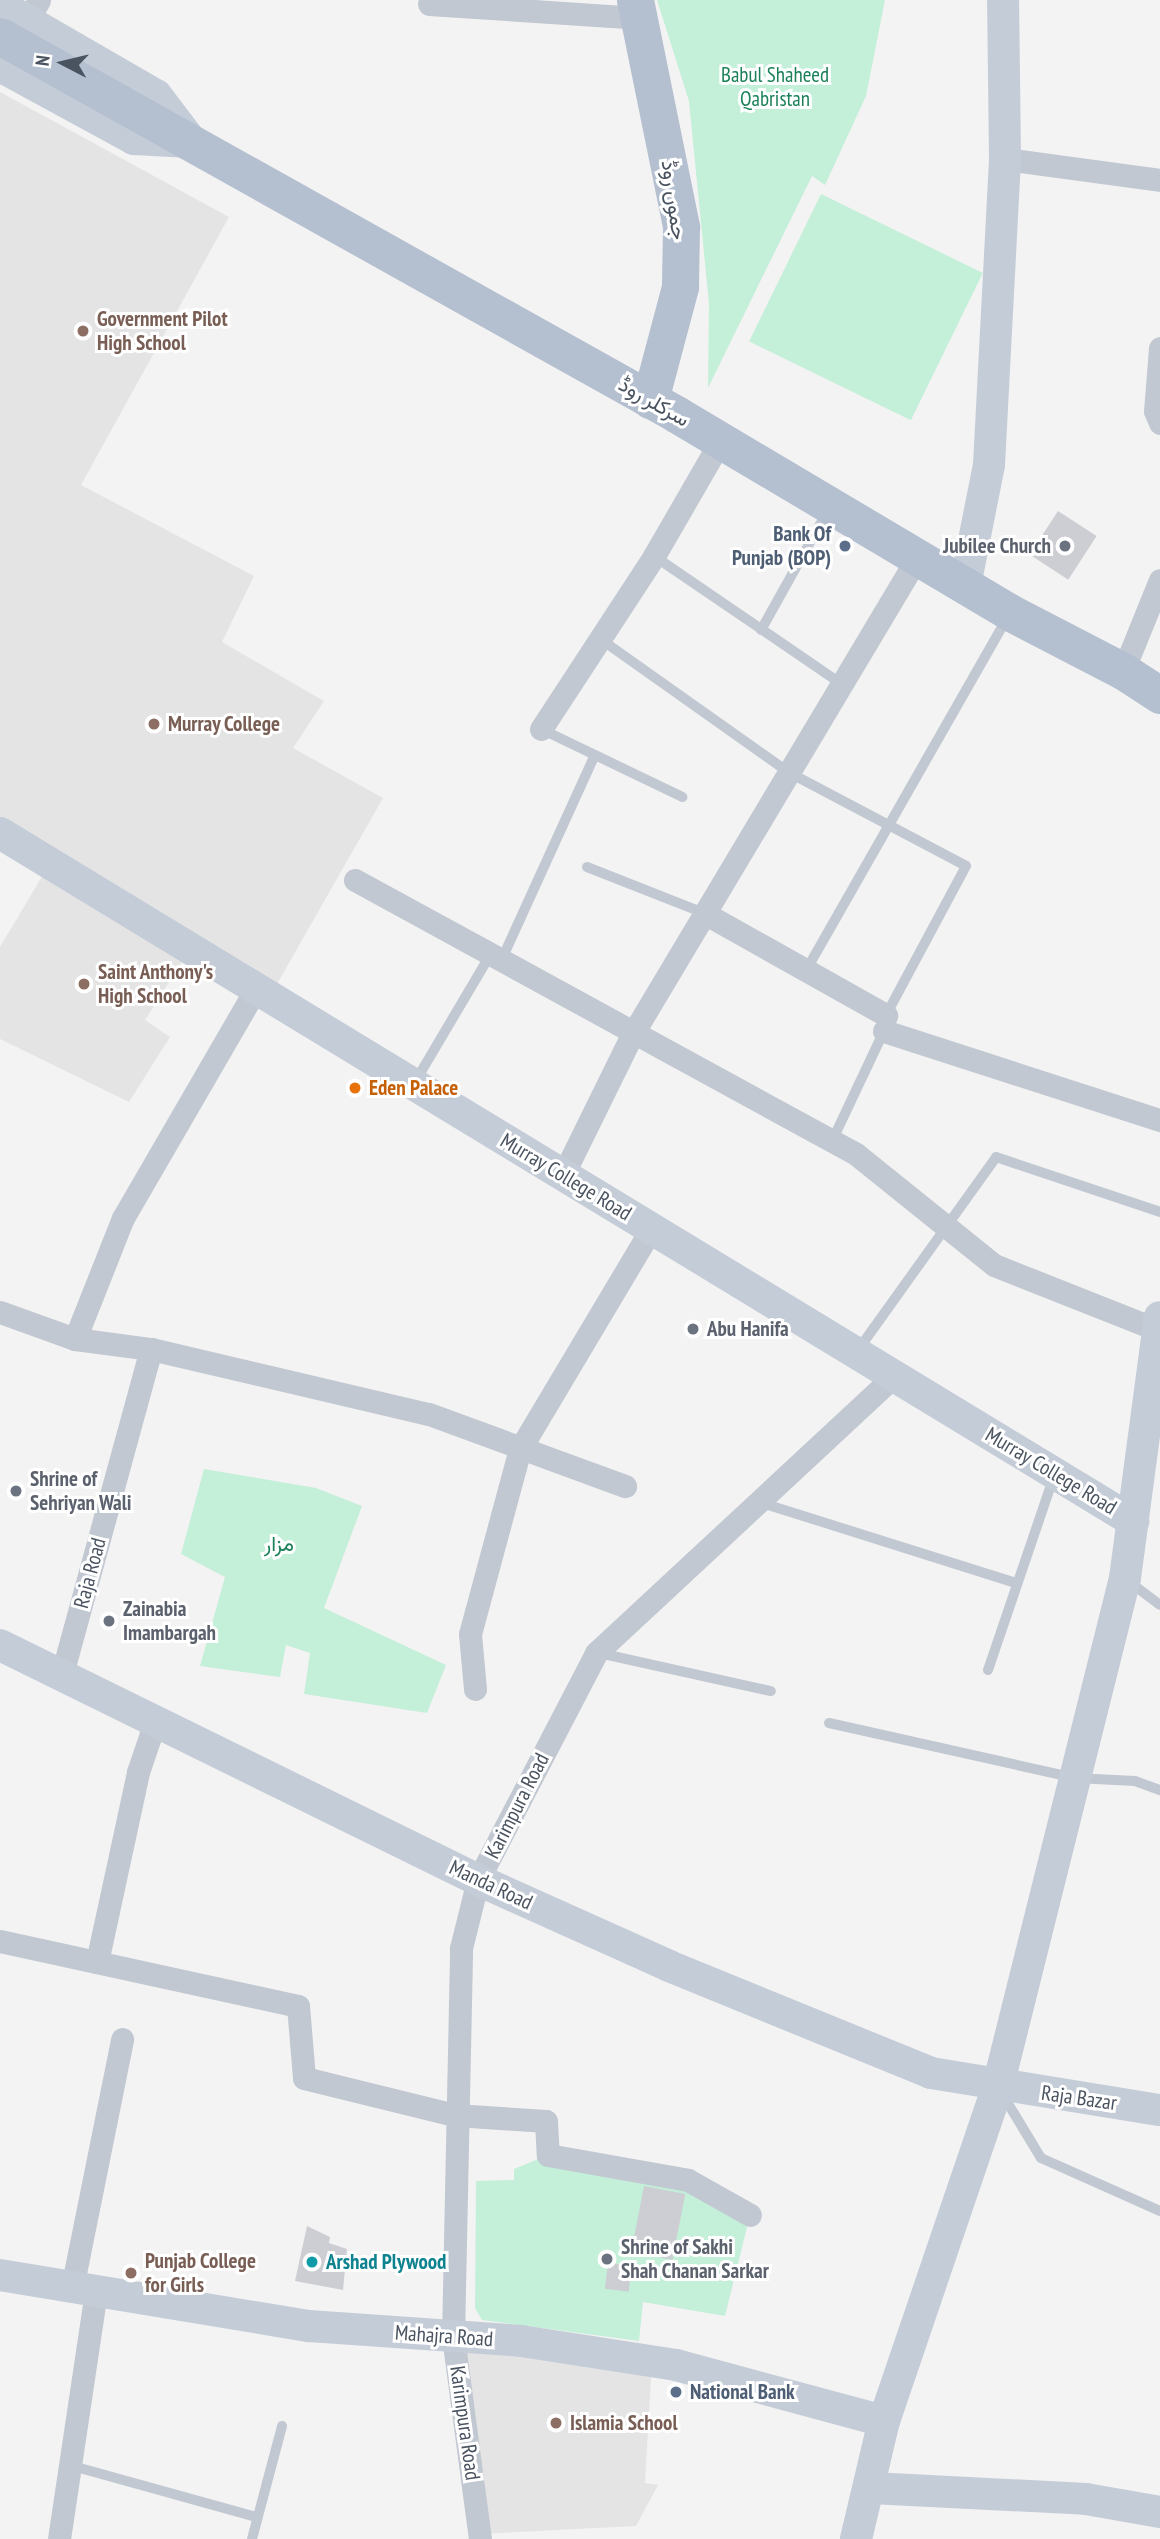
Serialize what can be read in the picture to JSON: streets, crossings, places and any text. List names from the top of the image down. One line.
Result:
{"streets":{"main road":["جموں روڈ","سرکلر روڈ"],"street":["Murray College Road","Raja Road","Karimpura Road","Manda Road","Raja Bazar","Mahajra Road"]},"crossings":[["جموں روڈ","سرکلر روڈ"],["Murray College Road","Karimpura Road"],["Raja Road","Manda Road"],["Karimpura Road","Manda Road"],["Karimpura Road","Mahajra Road"],["Manda Road","Raja Bazar"]],"parks":["Babul Shaheed Qabristan","مزار"],"places":["Government Pilot High School","Bank Of Punjab (BOP)","Jubilee Church","Murray College","Saint Anthony's High School","Eden Palace","Abu Hanifa","Shrine of Sehriyan Wali","Zainabia Imambargah","Shrine of Sakhi Shah Chanan Sarkar","Arshad Plywood","Punjab College for Girls","National Bank","Islamia School"],"north":"left"}
